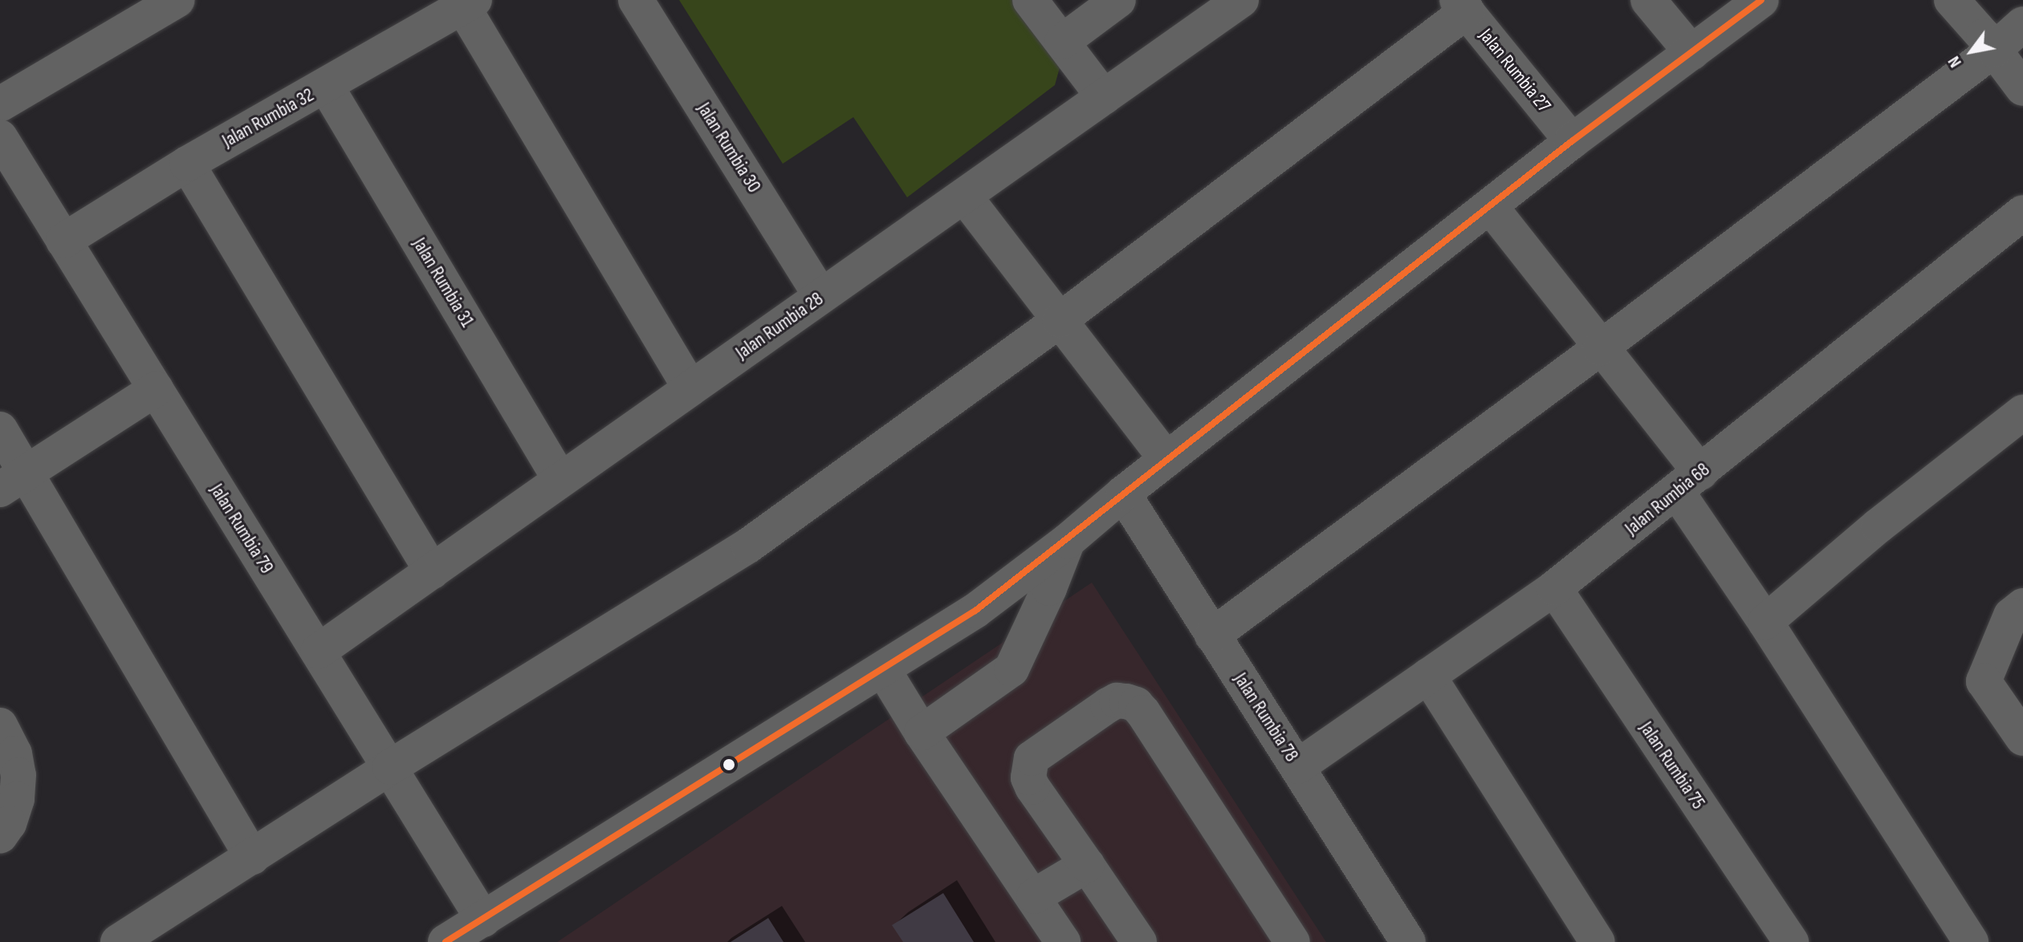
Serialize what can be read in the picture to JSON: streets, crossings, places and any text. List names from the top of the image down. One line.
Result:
{"streets":{"street":["Jalan Rumbia 27","Jalan Rumbia 32","Jalan Rumbia 30","Jalan Rumbia 31","Jalan Rumbia 28","Jalan Rumbia 68","Jalan Rumbia 79","Jalan Rumbia 78","Jalan Rumbia 75"]},"crossings":[["Jalan Rumbia 32","Jalan Rumbia 31"],["Jalan Rumbia 32","Jalan Rumbia 79"],["Jalan Rumbia 30","Jalan Rumbia 28"],["Jalan Rumbia 31","Jalan Rumbia 28"],["Jalan Rumbia 28","Jalan Rumbia 79"],["Jalan Rumbia 68","Jalan Rumbia 78"],["Jalan Rumbia 68","Jalan Rumbia 75"]],"north":"bottom left"}
